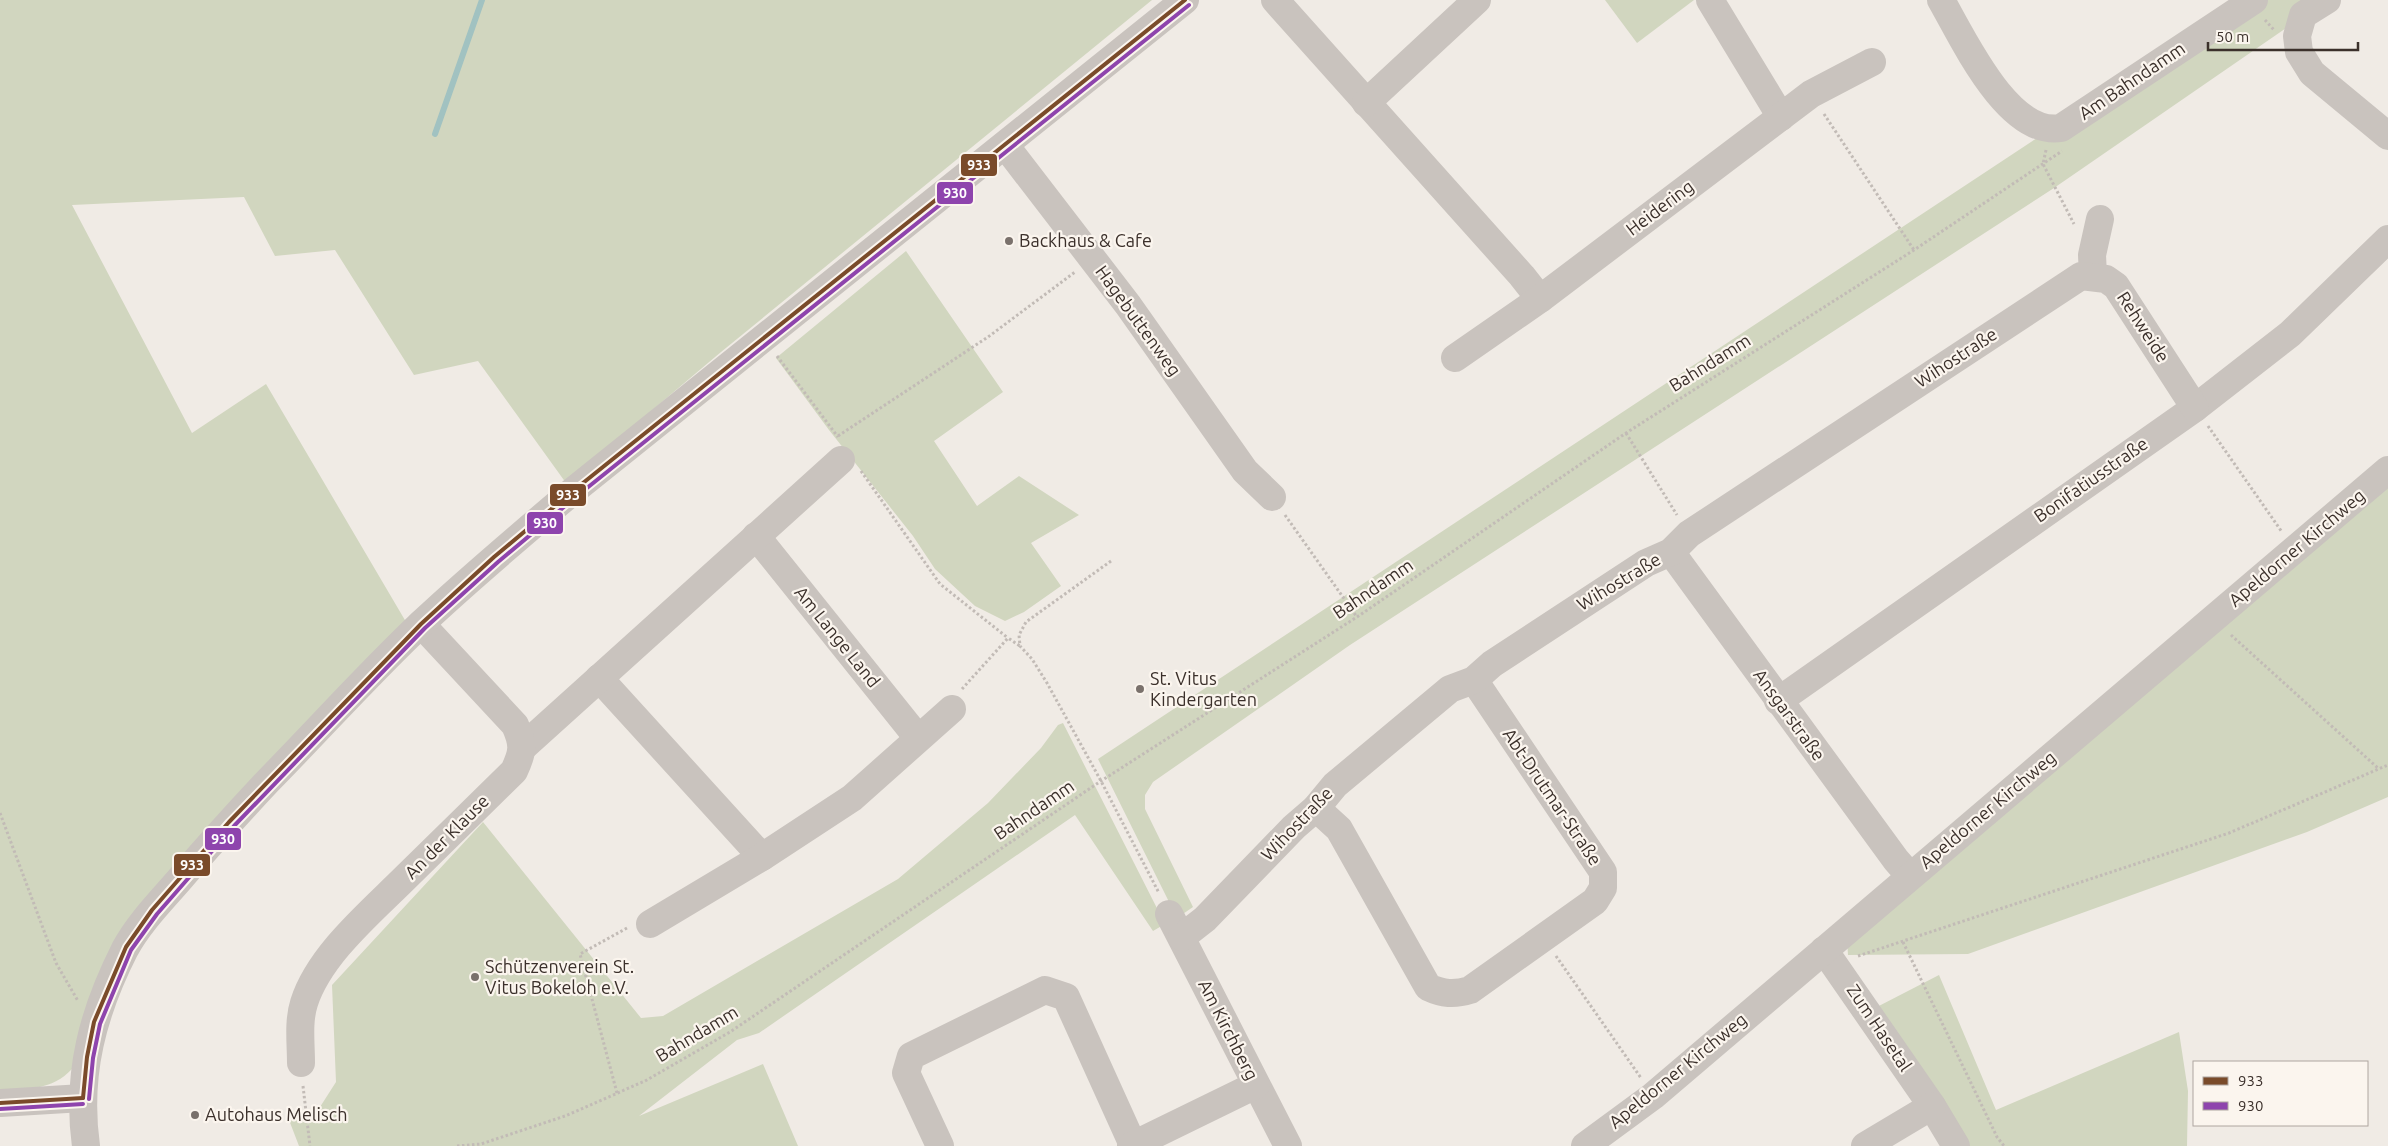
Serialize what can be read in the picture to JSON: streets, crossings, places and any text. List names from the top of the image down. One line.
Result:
{"streets":{"street":["Am Bahndamm","Heidering","Hagebuttenweg","Rehweide","Wihostraße","Bonifatiusstraße","Apeldorner Kirchweg","Am Lange Land","Ansgarstraße","Abt-Drutmar-Straße","An der Klause","Zum Hasetal","Am Kirchberg"],"path":["Bahndamm"]},"crossings":[["Am Bahndamm","Bahndamm"],["Rehweide","Wihostraße"],["Rehweide","Bonifatiusstraße"],["Wihostraße","Ansgarstraße"],["Wihostraße","Abt-Drutmar-Straße"],["Wihostraße","Am Kirchberg"],["Bonifatiusstraße","Ansgarstraße"],["Apeldorner Kirchweg","Ansgarstraße"],["Apeldorner Kirchweg","Zum Hasetal"]],"places":["Backhaus & Cafe","St. Vitus Kindergarten","Schützenverein St. Vitus Bokeloh e.V.","Autohaus Melisch"],"lines":["transit line 933","transit line 930"],"legend":["933","930"],"scale_bar":"50 m"}
